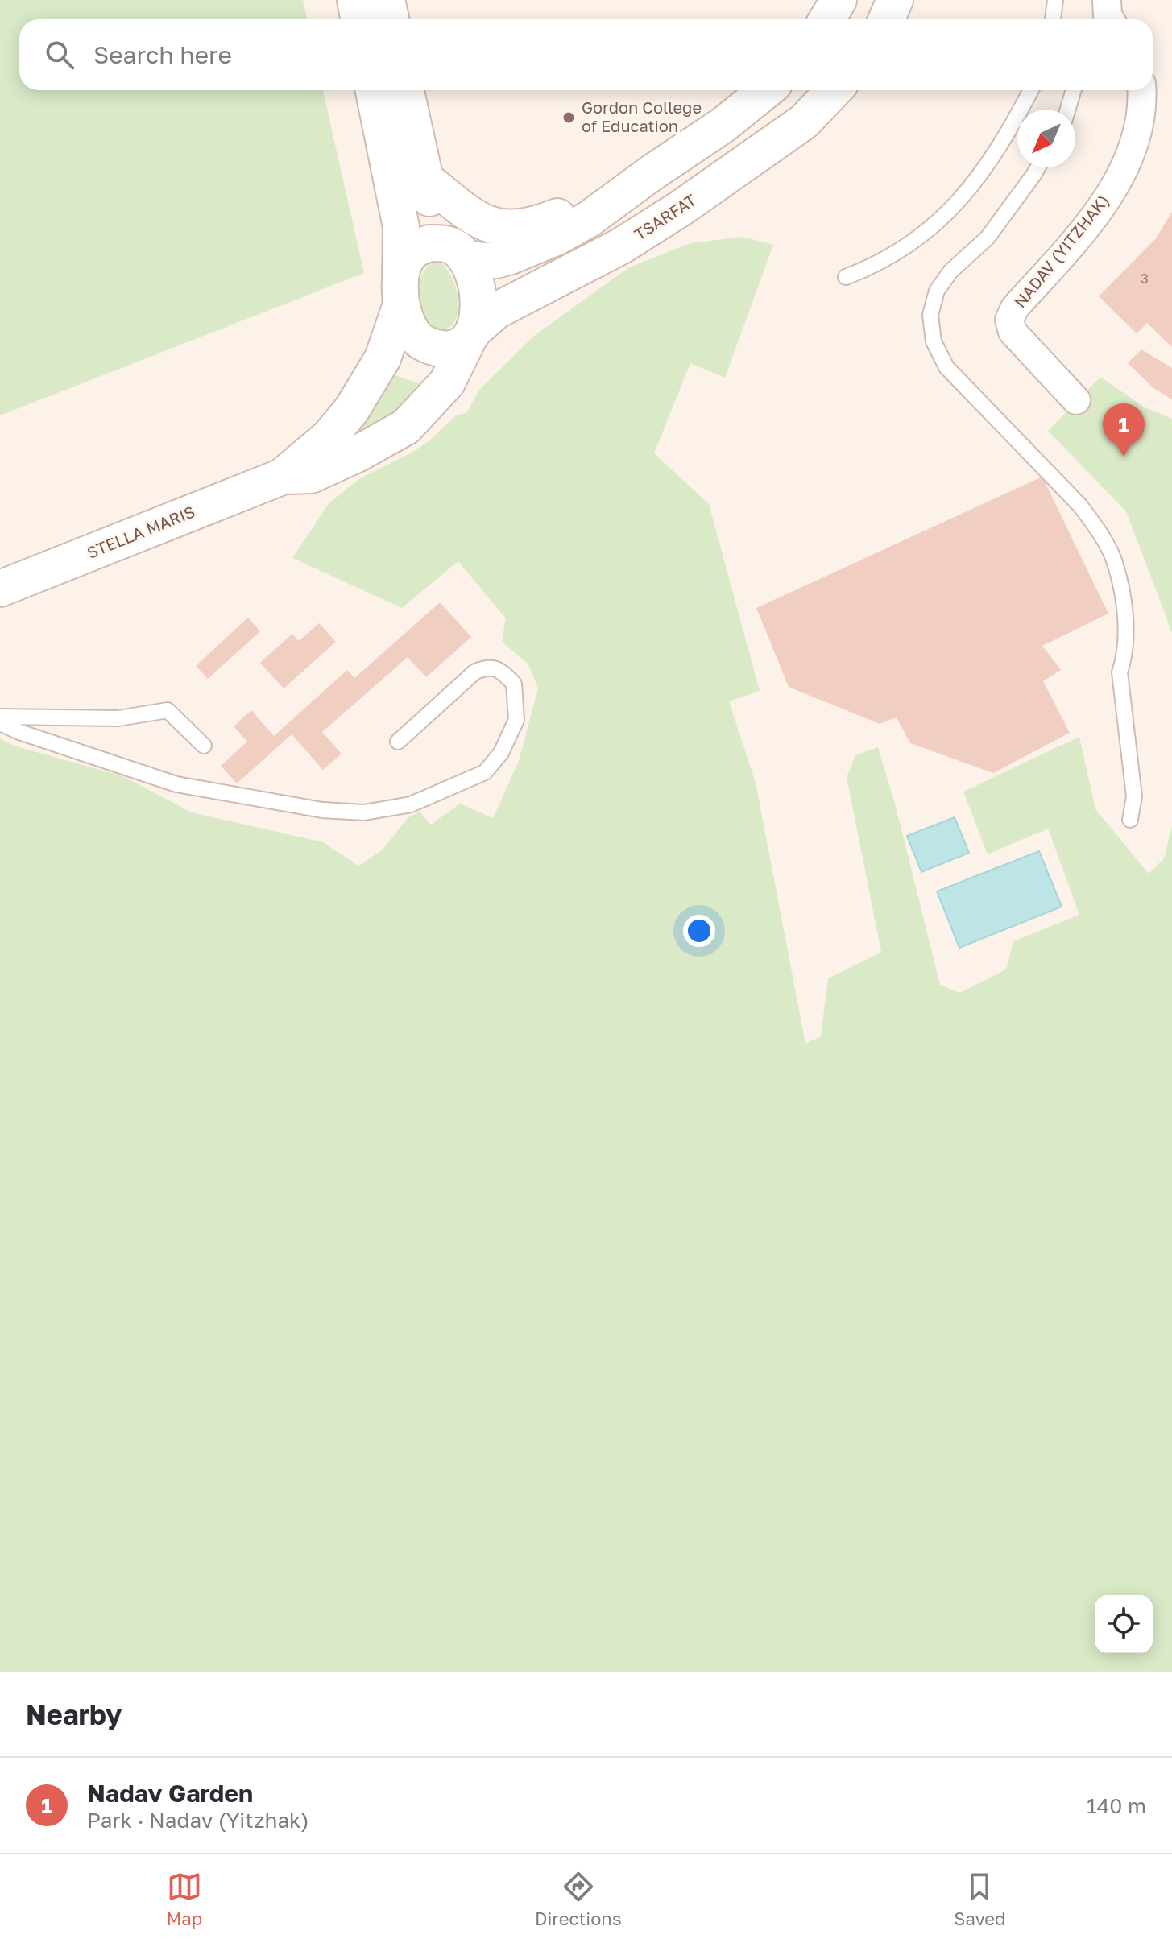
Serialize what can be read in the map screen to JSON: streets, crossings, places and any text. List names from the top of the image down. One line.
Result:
{"streets":{"street":["TSARFAT","NADAV (YITZHAK)","STELLA MARIS"]},"crossings":[["TSARFAT","STELLA MARIS"]],"places":["Gordon College of Education"],"house_numbers":["3"],"north":"bottom left","page":{"search":"Search here","pins":"1","heading":"Nearby","list":[{"mark":"1","name":"Nadav Garden","note":"Park · Nadav (Yitzhak)","value":"140 m"}],"nav":["Map","Directions","Saved"]}}
